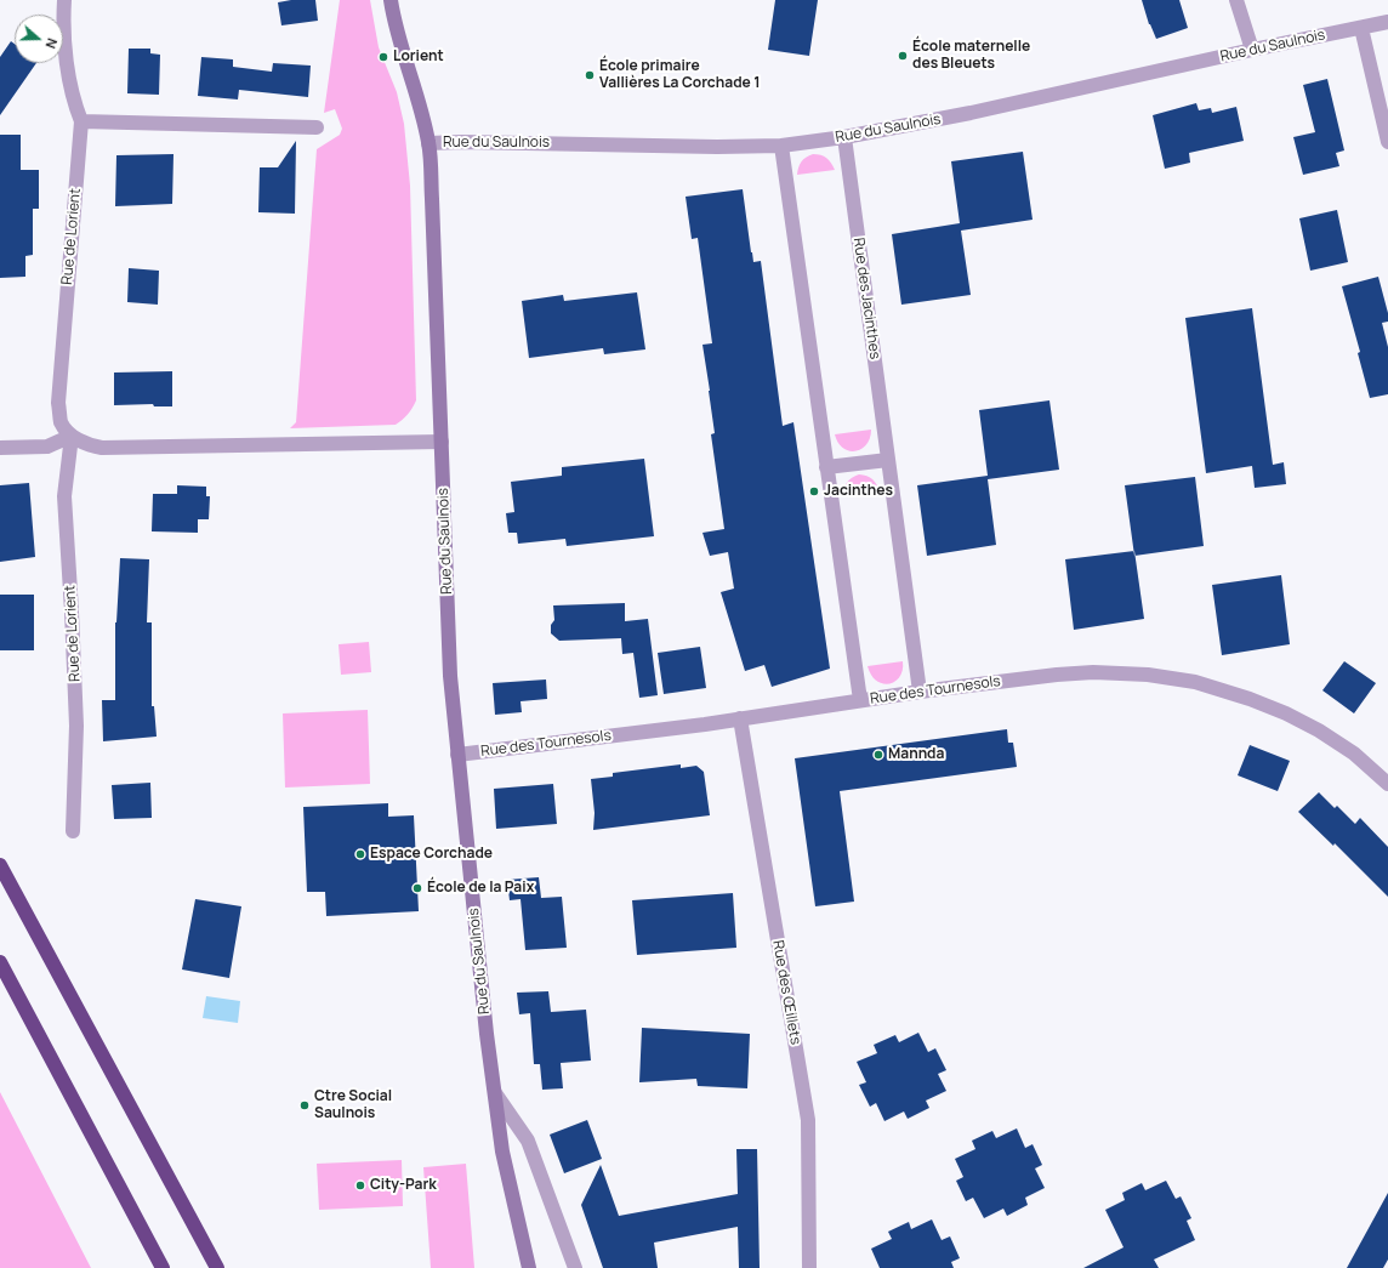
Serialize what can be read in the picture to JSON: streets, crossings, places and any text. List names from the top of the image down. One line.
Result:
{"streets":{"street":["Rue du Saulnois","Rue de Lorient","Rue des Jacinthes","Rue des Tournesols","Rue des Œillets"]},"crossings":[["Rue du Saulnois","Rue des Jacinthes"],["Rue du Saulnois","Rue des Tournesols"],["Rue des Jacinthes","Rue des Tournesols"],["Rue des Tournesols","Rue des Œillets"]],"places":["École maternelle des Bleuets","Lorient","École primaire Vallières La Corchade 1","Jacinthes","Mannda","Espace Corchade","École de la Paix","Ctre Social Saulnois","City-Park"],"north":"right"}
